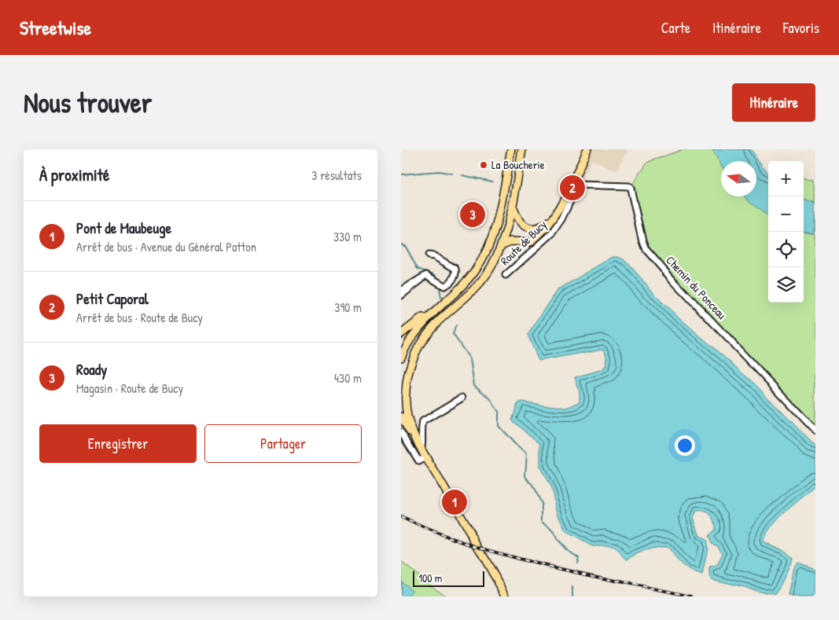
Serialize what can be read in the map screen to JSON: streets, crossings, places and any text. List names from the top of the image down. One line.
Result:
{"streets":{"main road":["Route de Bucy"],"street":["Chemin du Ponceau"]},"crossings":[["Route de Bucy","Chemin du Ponceau"]],"places":["La Boucherie"],"scale_bar":"100 m","north":"left","page":{"header":"Streetwise","nav":["Carte","Itinéraire","Favoris"],"buttons":["Itinéraire",["Enregistrer","Partager"]],"title":"Nous trouver","heading":["À proximité","3 résultats"],"map_buttons":["+","−"],"pins":["2","3","1"],"list":[{"mark":"1","name":"Pont de Maubeuge","note":"Arrêt de bus · Avenue du Général Patton","value":"330 m"},{"mark":"2","name":"Petit Caporal","note":"Arrêt de bus · Route de Bucy","value":"390 m"},{"mark":"3","name":"Roady","note":"Magasin · Route de Bucy","value":"430 m"}],"scale":"100 m"}}
